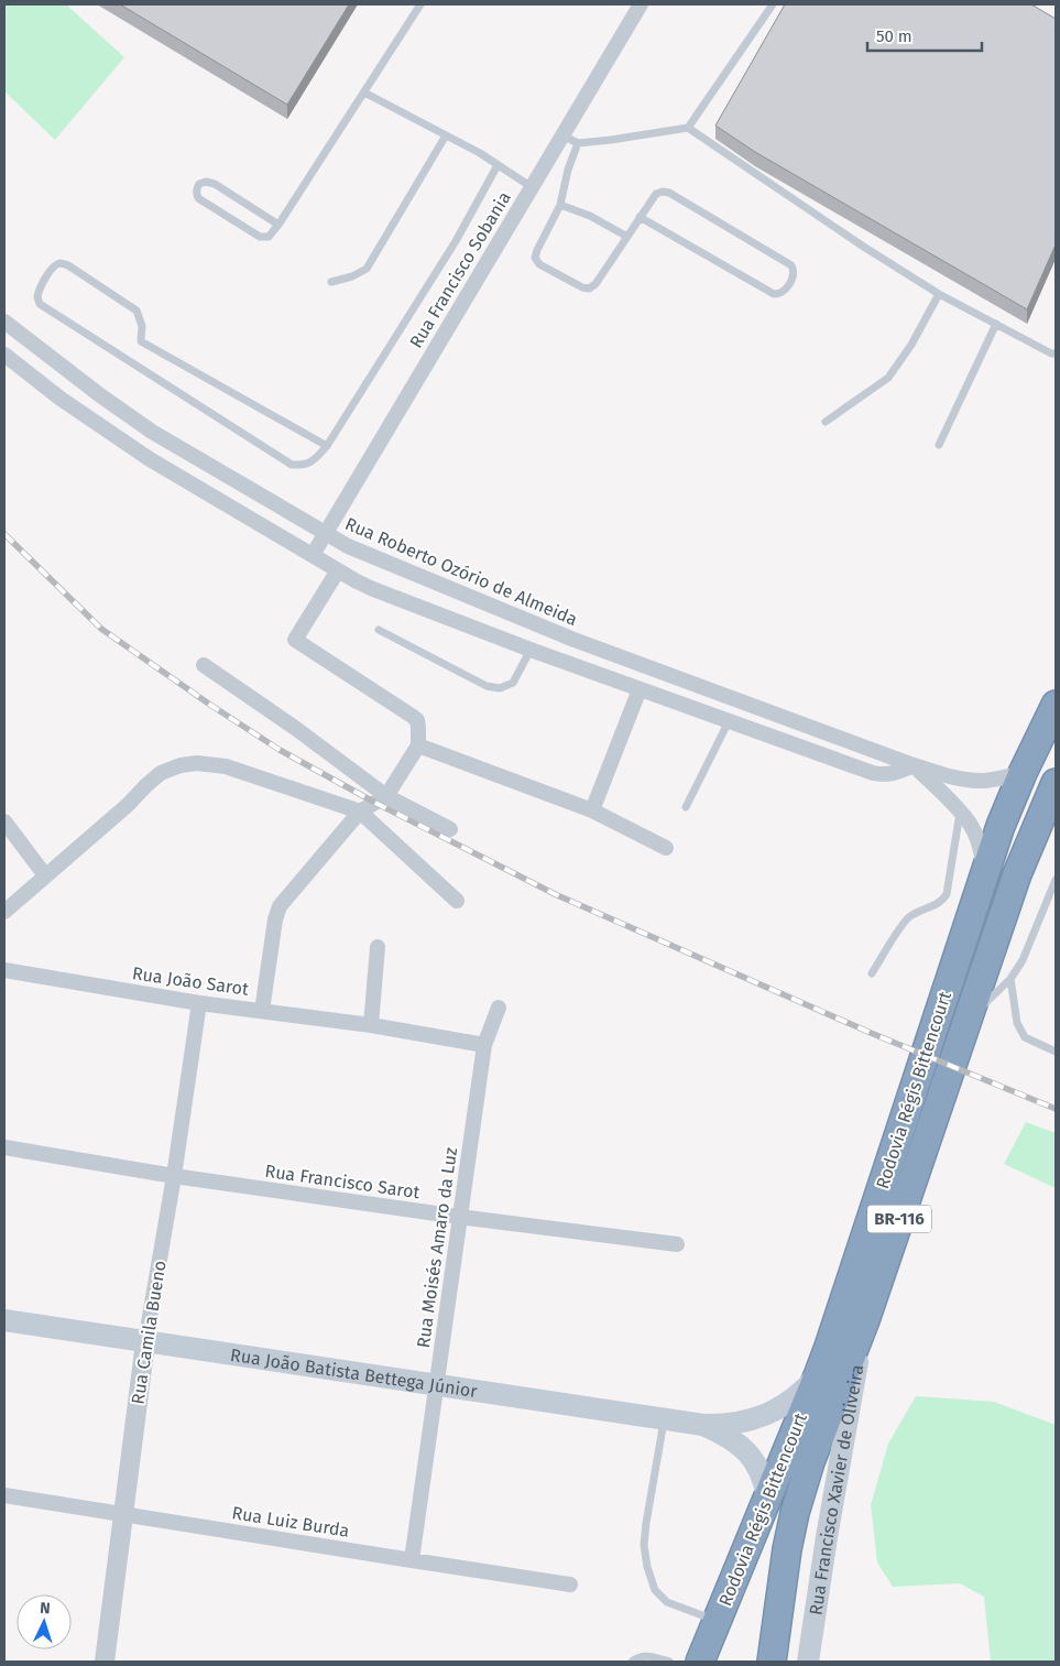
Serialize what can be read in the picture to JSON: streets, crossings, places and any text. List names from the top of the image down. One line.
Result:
{"streets":{"highway":["Rodovia Régis Bittencourt","BR-116"],"main road":["Rua João Batista Bettega Júnior","Rua Francisco Xavier de Oliveira"],"street":["Rua Francisco Sobania","Rua Roberto Ozório de Almeida","Rua João Sarot","Rua Francisco Sarot","Rua Moisés Amaro da Luz","Rua Camila Bueno","Rua Luiz Burda"]},"crossings":[["Rua Francisco Sobania","Rua Roberto Ozório de Almeida"],["Rua Roberto Ozório de Almeida","Rodovia Régis Bittencourt"],["Rua João Sarot","Rua Moisés Amaro da Luz"],["Rua João Sarot","Rua Camila Bueno"],["Rodovia Régis Bittencourt","Rua João Batista Bettega Júnior"],["Rodovia Régis Bittencourt","Rua Francisco Xavier de Oliveira"],["Rua Francisco Sarot","Rua Moisés Amaro da Luz"],["Rua Francisco Sarot","Rua Camila Bueno"],["Rua Moisés Amaro da Luz","Rua João Batista Bettega Júnior"],["Rua Moisés Amaro da Luz","Rua Luiz Burda"],["Rua Camila Bueno","Rua João Batista Bettega Júnior"],["Rua Camila Bueno","Rua Luiz Burda"]],"scale_bar":"50 m","north":"top"}
